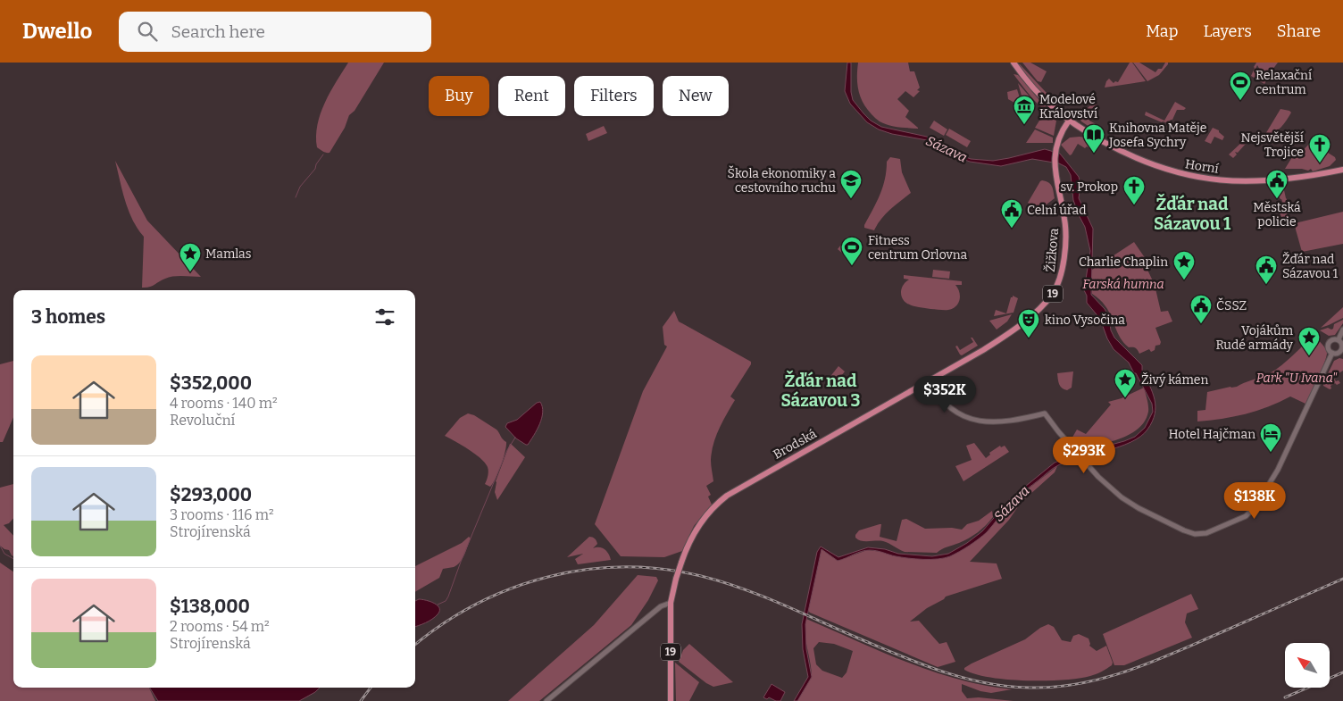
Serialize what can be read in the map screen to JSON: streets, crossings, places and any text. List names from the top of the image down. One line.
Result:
{"streets":{"main road":["Horní","Žižkova","19","Brodská"]},"crossings":[["Horní","Žižkova"],["Žižkova","Brodská"],["19","Brodská"]],"districts":["Žďár nad Sázavou 1","Žďár nad Sázavou 3"],"water":["Sázava"],"parks":["Farská humna","Park \"U Ivana\""],"places":{"sports":["Relaxační centrum","Fitness centrum Orlovna"],"museum":["Modelové Království"],"library":["Knihovna Matěje Josefa Sychry"],"church":["Nejsvětější Trojice","sv. Prokop"],"school or university":["Škola ekonomiky a cestovního ruchu"],"public building":["Městská policie","Celní úřad","Žďár nad Sázavou 1","ČSSZ"],"place":["Mamlas","Charlie Chaplin","Vojákům Rudé armády","Živý kámen"],"theatre":["kino Vysočina"],"hotel":["Hotel Hajčman"]},"north":"top left","page":{"header":"Dwello","search":"Search here","nav":["Map","Layers","Share"],"chip":["Buy","Rent","Filters","New"],"heading":"3 homes","list":[{"name":"$352,000","note":"4 rooms · 140 m² · Revoluční"},{"name":"$293,000","note":"3 rooms · 116 m² · Strojírenská"},{"name":"$138,000","note":"2 rooms · 54 m² · Strojírenská"}],"price":["$352K","$293K","$138K"]}}
